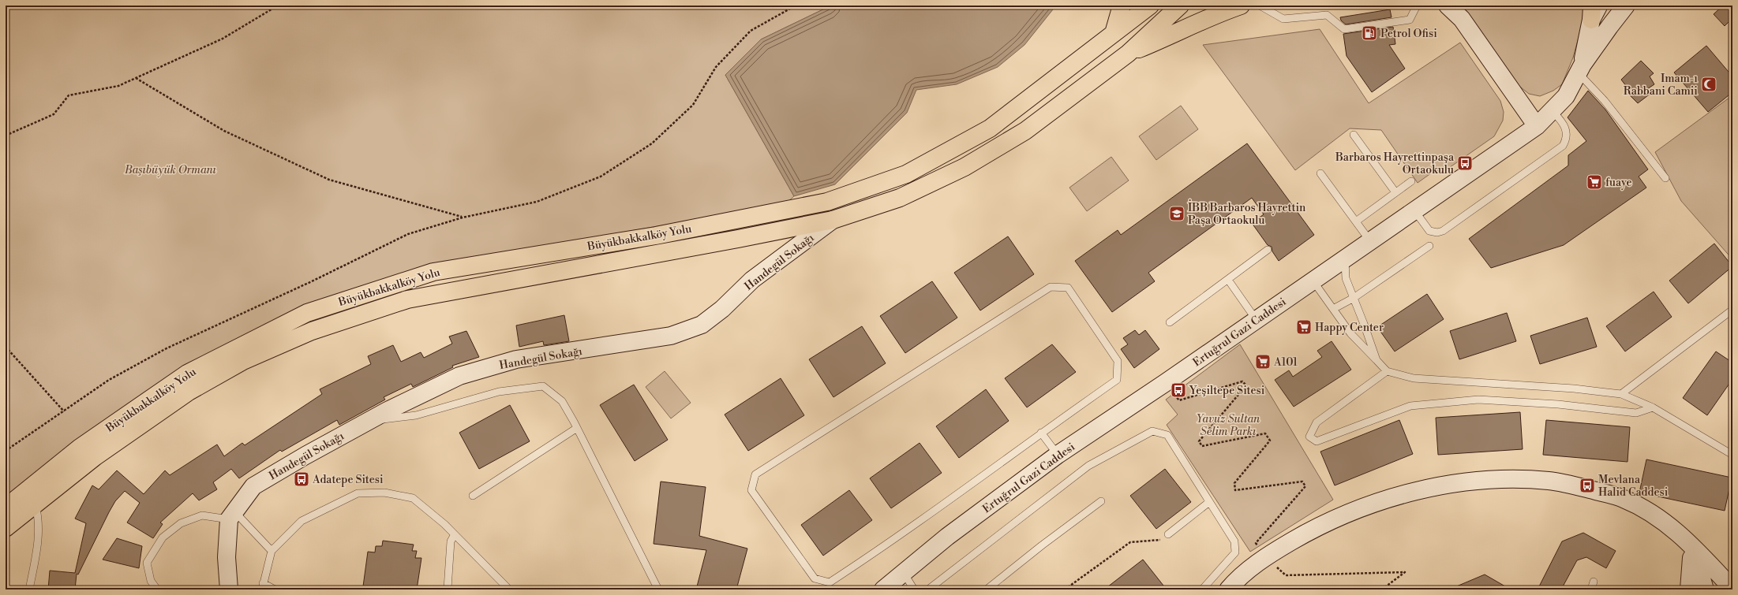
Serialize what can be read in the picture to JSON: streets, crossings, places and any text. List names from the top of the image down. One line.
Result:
{"streets":{"highway":["Büyükbakkalköy Yolu"],"street":["Handegül Sokağı","Ertuğrul Gazi Caddesi"]},"crossings":[["Büyükbakkalköy Yolu","Handegül Sokağı"]],"parks":["Başıbüyük Ormanı","Yavuz Sultan Selim Parkı"],"places":{"fuel station":["Petrol Ofisi"],"mosque":["Imam-ı Rabbani Camii"],"bus stop":["Barbaros Hayrettinpaşa Ortaokulu","Yeşiltepe Sitesi","Adatepe Sitesi","Mevlana Halid Caddesi"],"supermarket":["fuaye","Happy Center","A101"],"school or university":["İBB Barbaros Hayrettin Paşa Ortaokulu"]}}
